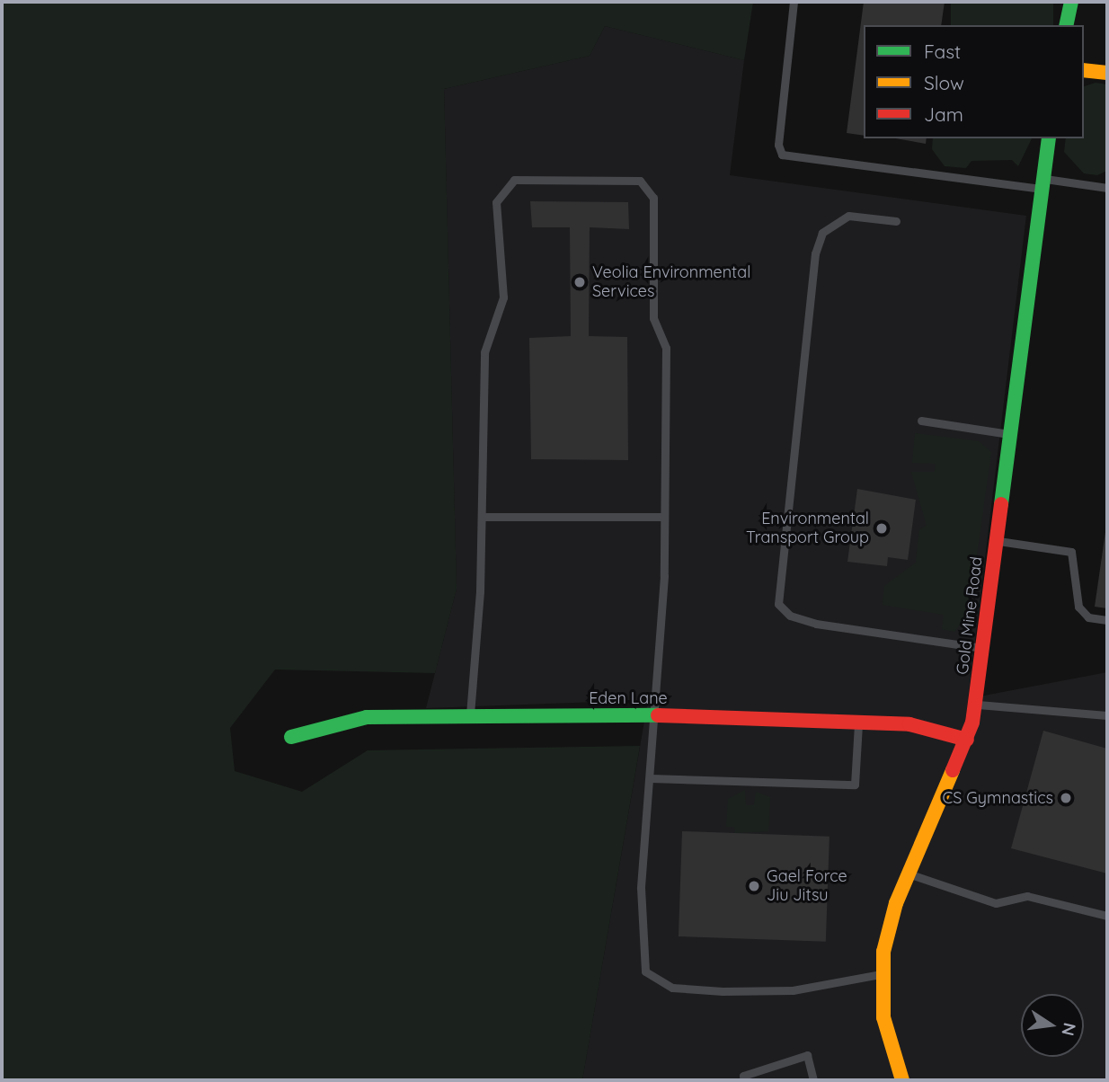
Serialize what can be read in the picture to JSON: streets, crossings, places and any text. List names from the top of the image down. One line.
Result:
{"streets":{"street":["Gold Mine Road","Eden Lane"]},"crossings":[["Gold Mine Road","Eden Lane"]],"places":["Veolia Environmental Services","Environmental Transport Group","CS Gymnastics","Gael Force Jiu Jitsu"],"legend":["Fast","Slow","Jam"],"north":"right"}
